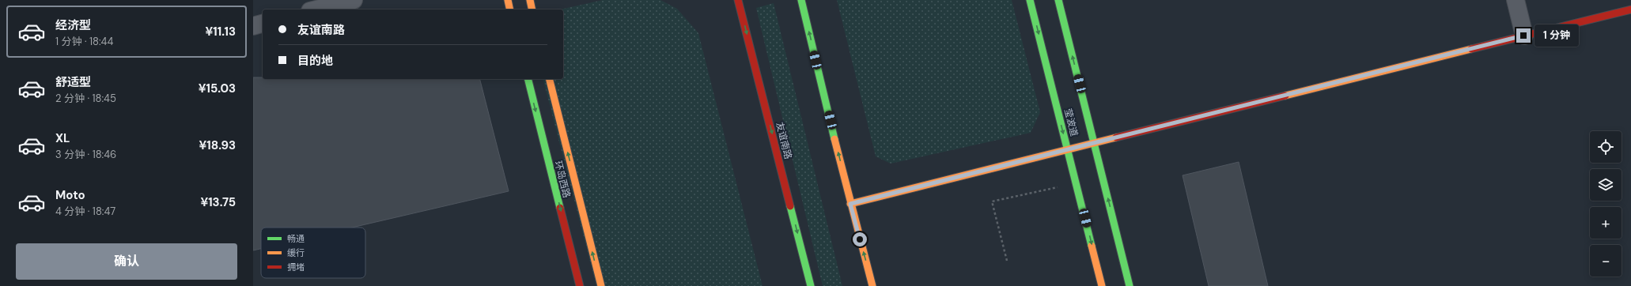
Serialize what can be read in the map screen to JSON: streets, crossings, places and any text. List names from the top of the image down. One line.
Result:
{"streets":{"street":["莹波道","友谊南路","环岛西路"]},"legend":["畅通","缓行","拥堵"],"page":{"list":[{"name":"经济型","note":"1 分钟 · 18:44","value":"¥11.13"},{"name":"舒适型","note":"2 分钟 · 18:45","value":"¥15.03"},{"name":"XL","note":"3 分钟 · 18:46","value":"¥18.93"},{"name":"Moto","note":"4 分钟 · 18:47","value":"¥13.75"}],"banner":["友谊南路","目的地"],"bubble":"1 分钟","map_buttons":["+","−"],"buttons":"确认"}}
